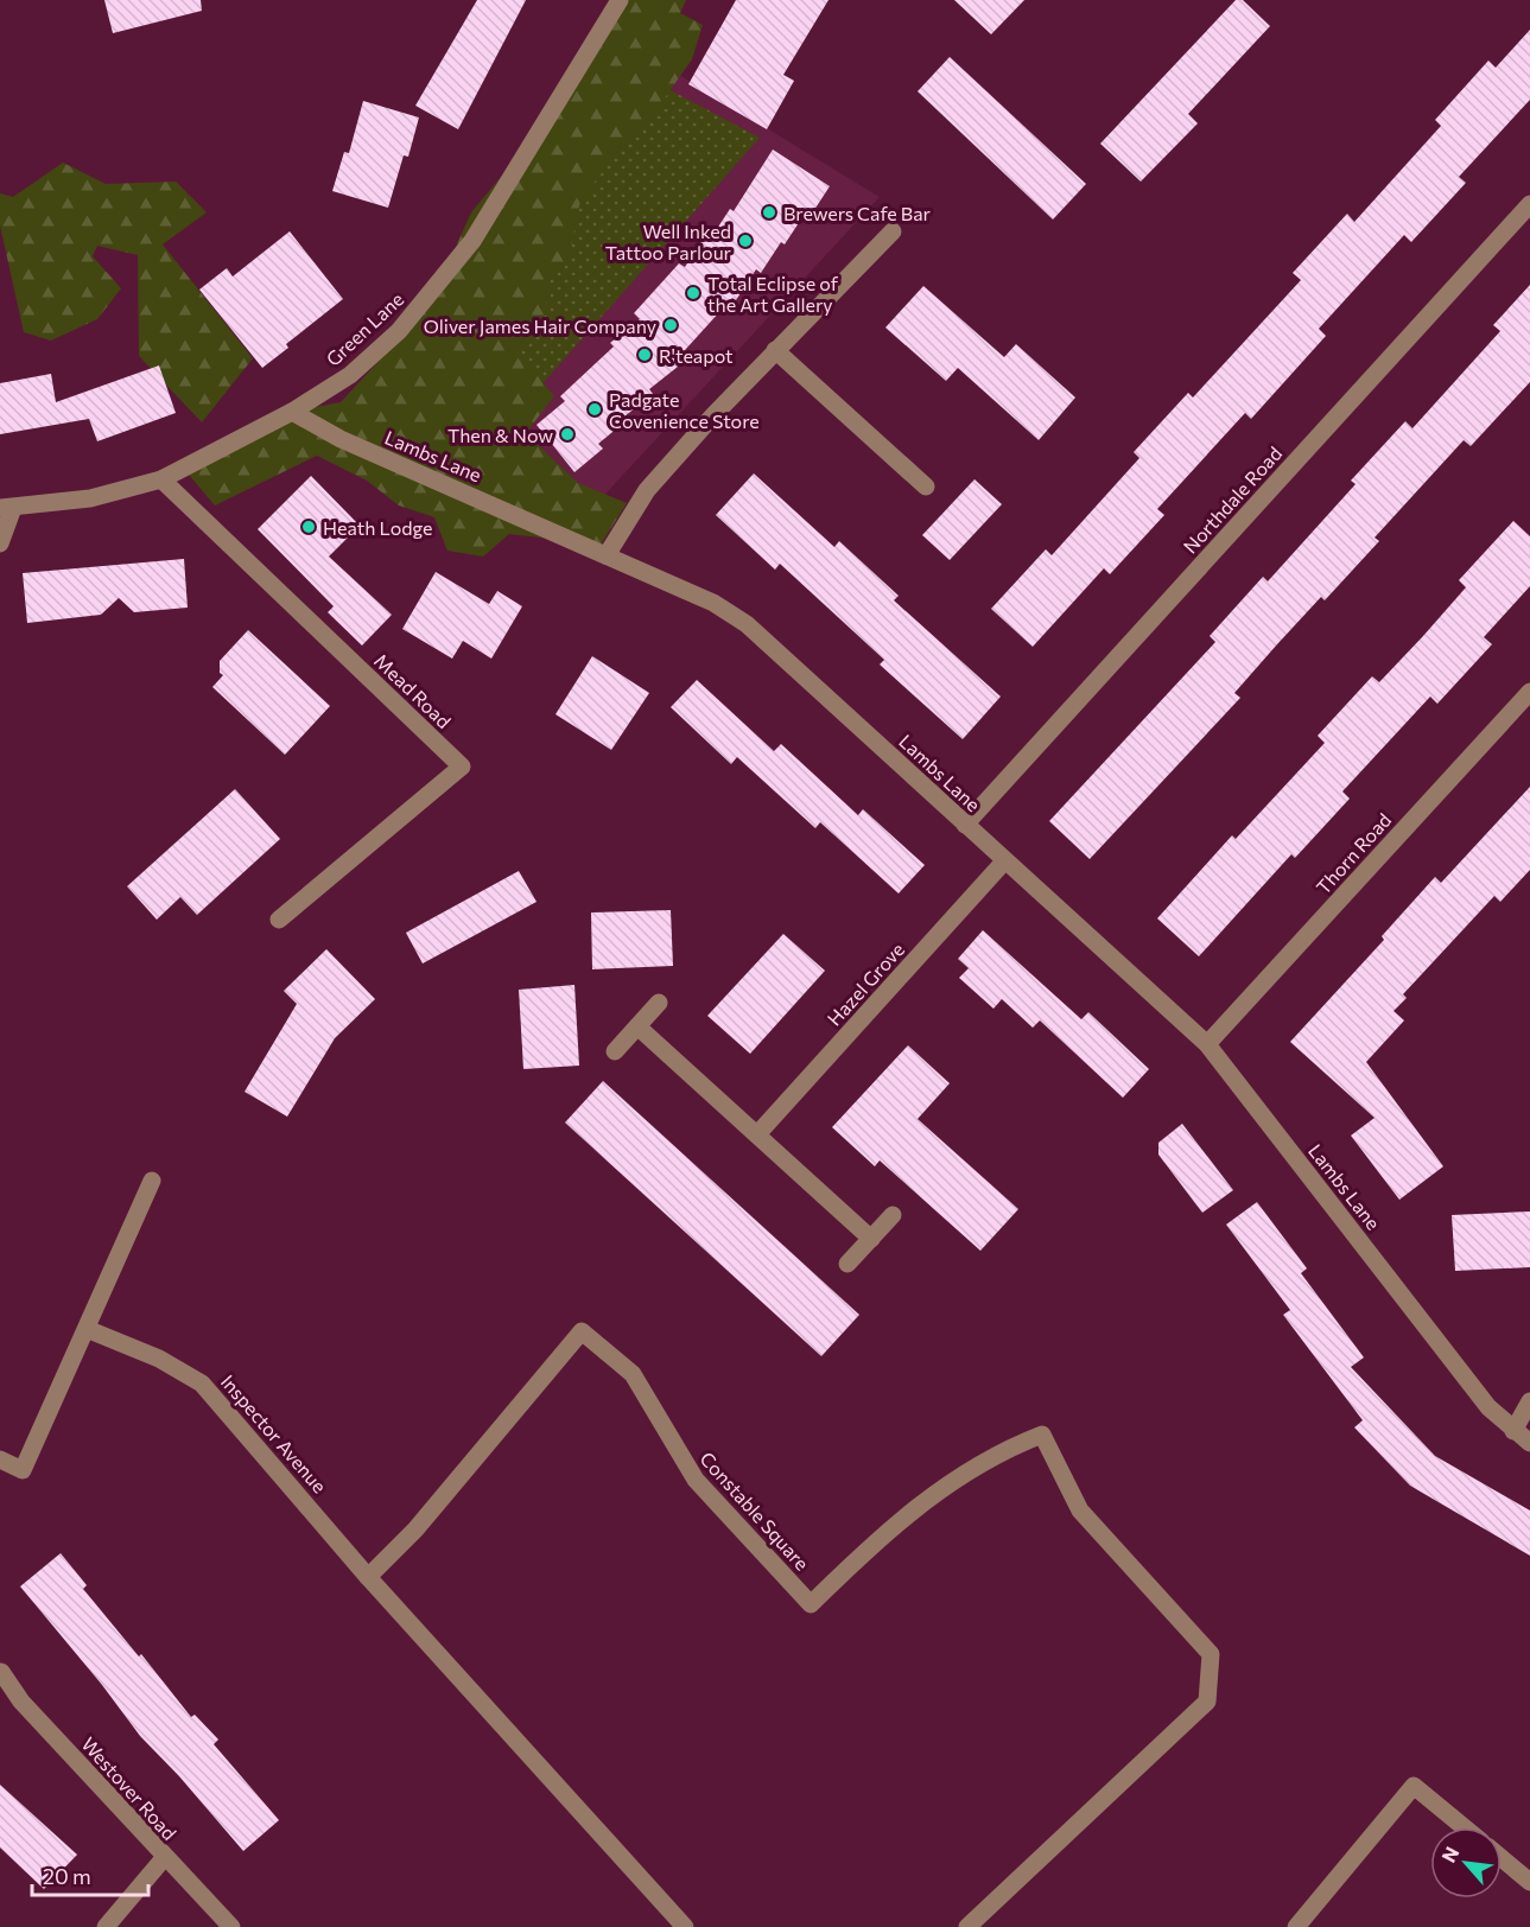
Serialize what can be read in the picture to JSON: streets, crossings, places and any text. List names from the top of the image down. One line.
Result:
{"streets":{"street":["Green Lane","Lambs Lane","Northdale Road","Mead Road","Thorn Road","Hazel Grove","Inspector Avenue","Constable Square","Westover Road"]},"crossings":[["Green Lane","Lambs Lane"],["Green Lane","Mead Road"],["Lambs Lane","Northdale Road"],["Lambs Lane","Thorn Road"],["Lambs Lane","Hazel Grove"],["Inspector Avenue","Constable Square"]],"places":["Brewers Cafe Bar","Well Inked Tattoo Parlour","Total Eclipse of the Art Gallery","Oliver James Hair Company","R'teapot","Padgate Covenience Store","Then & Now","Heath Lodge"],"scale_bar":"20 m","north":"top left"}
